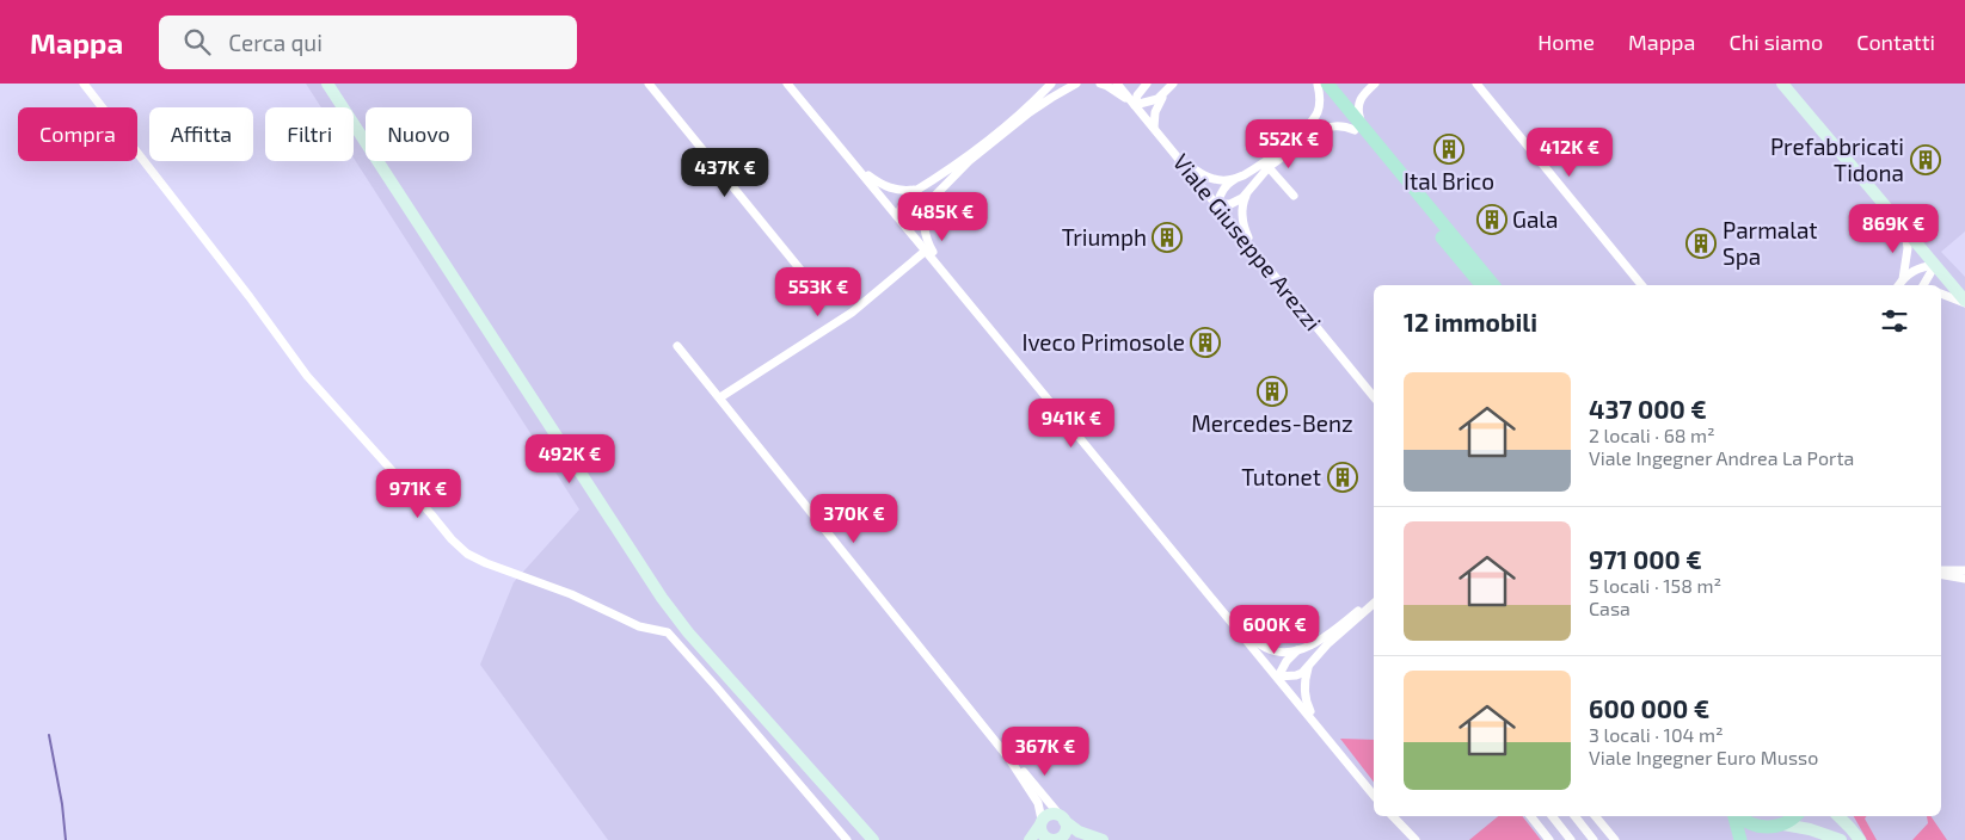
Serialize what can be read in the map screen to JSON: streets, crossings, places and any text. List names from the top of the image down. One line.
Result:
{"streets":{"street":["Viale Giuseppe Arezzi"]},"places":{"building":["Ital Brico","Prefabbricati Tidona","Gala","Triumph","Parmalat Spa","Iveco Primosole","Mercedes-Benz","Tutonet"]},"page":{"header":"Mappa","search":"Cerca qui","nav":["Home","Mappa","Chi siamo","Contatti"],"chip":["Compra","Affitta","Filtri","Nuovo"],"price":["552K €","412K €","437K €","485K €","869K €","553K €","941K €","492K €","971K €","370K €","600K €","367K €"],"heading":"12 immobili","list":[{"name":"437 000 €","note":"2 locali · 68 m² · Viale Ingegner Andrea La Porta"},{"name":"971 000 €","note":"5 locali · 158 m² · Casa"},{"name":"600 000 €","note":"3 locali · 104 m² · Viale Ingegner Euro Musso"}]}}
